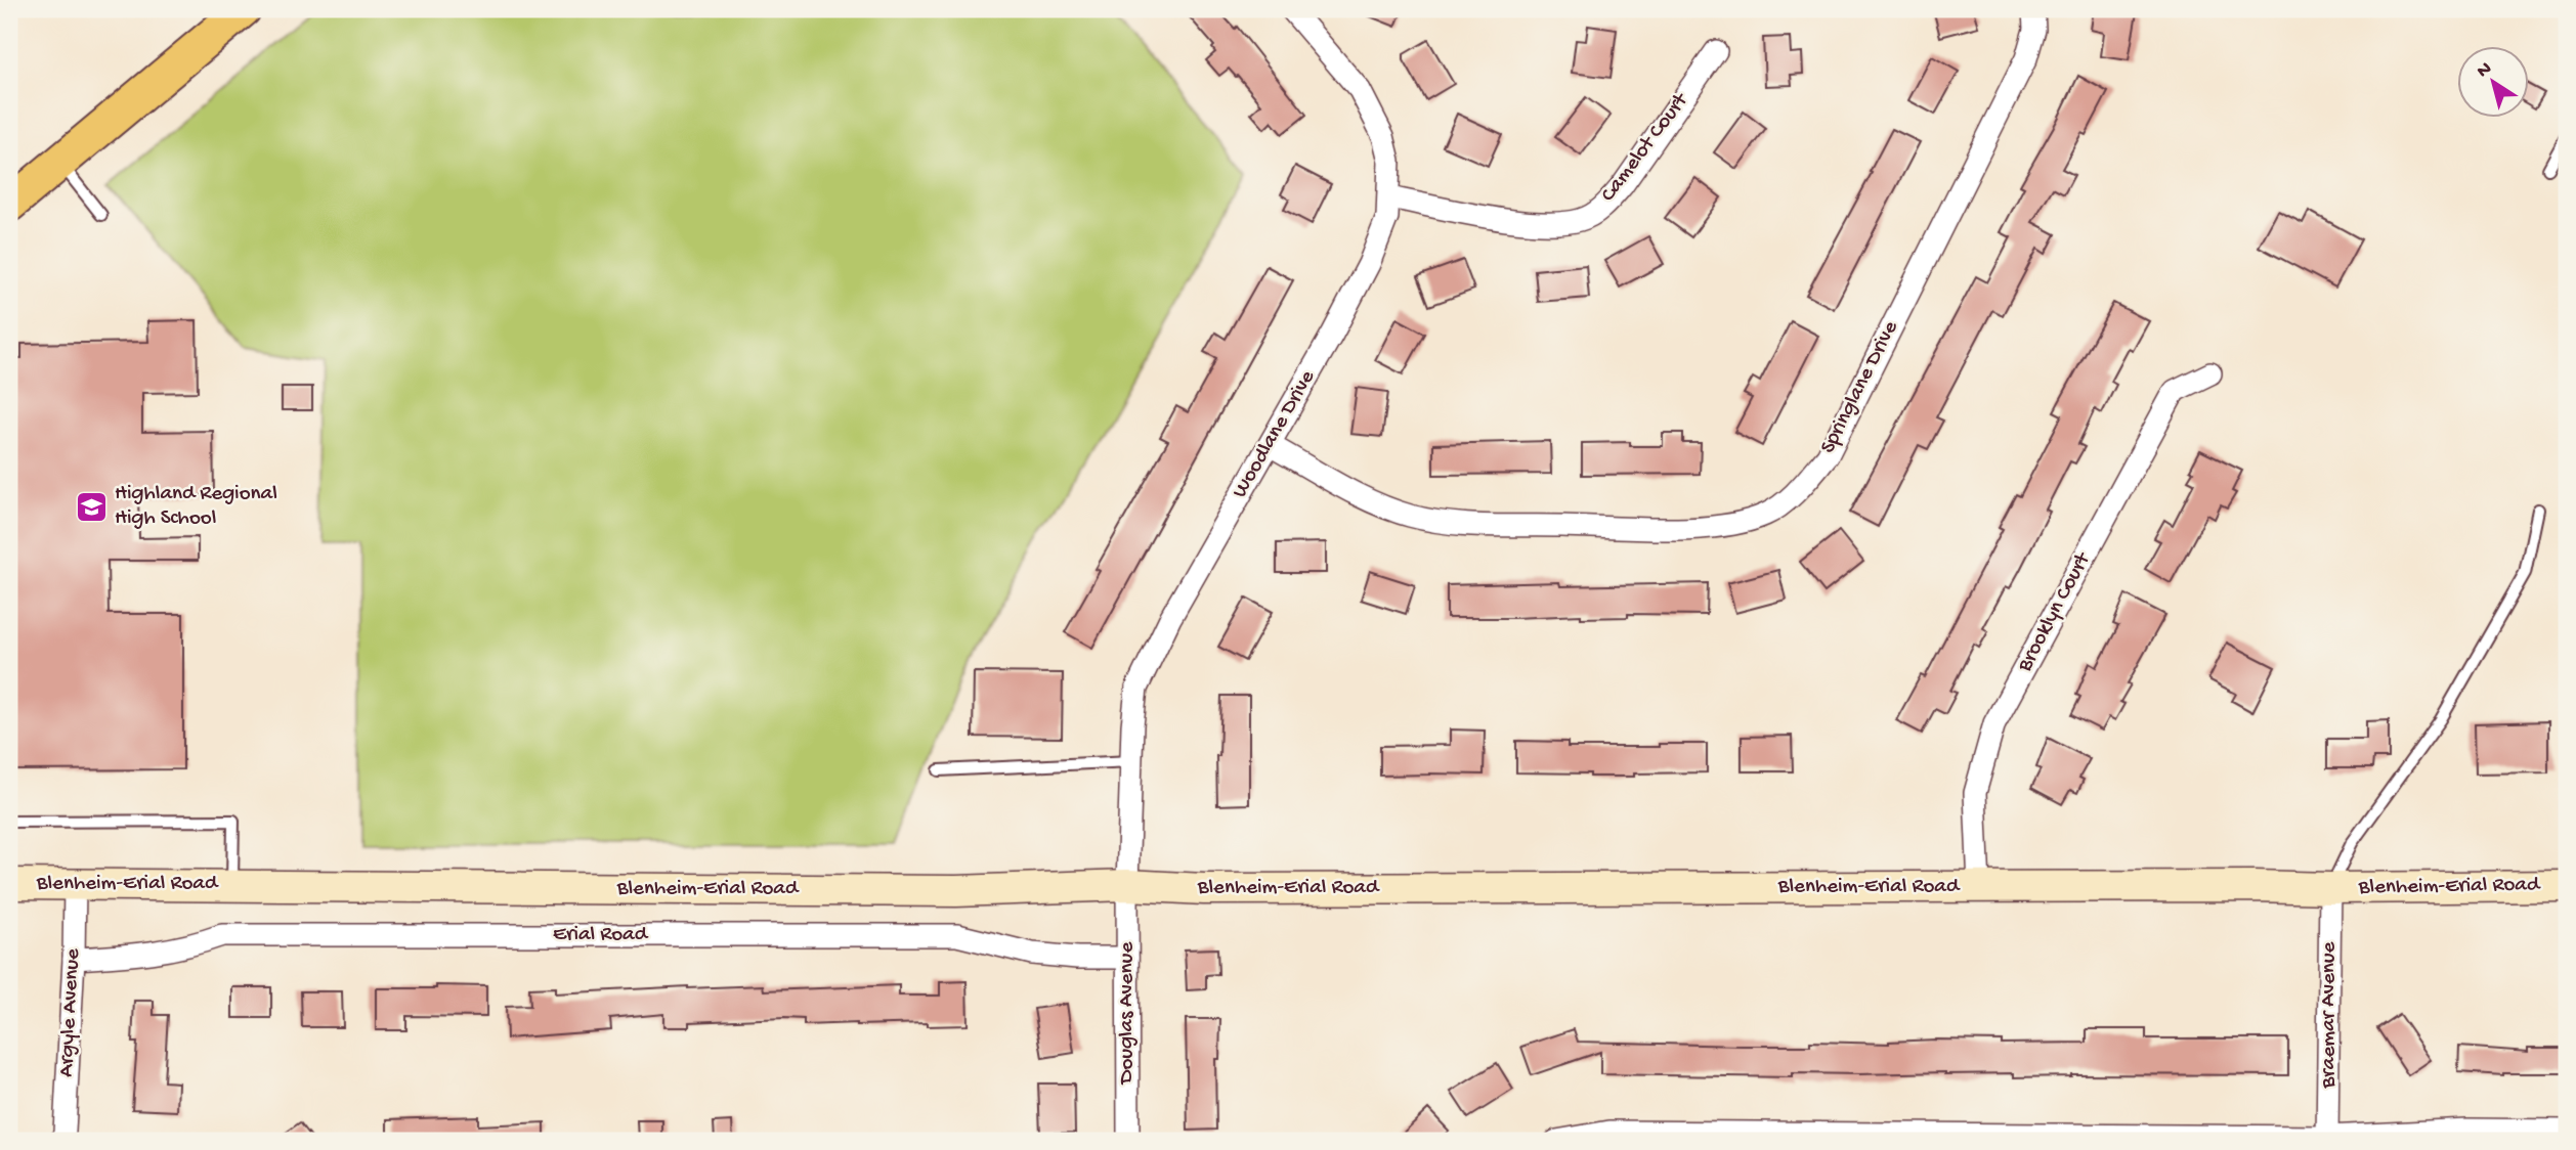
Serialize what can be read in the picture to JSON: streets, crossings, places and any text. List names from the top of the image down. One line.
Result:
{"streets":{"main road":["Blenheim-Erial Road"],"street":["Camelot Court","Springlane Drive","Woodlane Drive","Brooklyn Court","Erial Road","Argyle Avenue","Douglas Avenue","Braemar Avenue"]},"crossings":[["Camelot Court","Woodlane Drive"],["Springlane Drive","Woodlane Drive"],["Woodlane Drive","Blenheim-Erial Road"],["Woodlane Drive","Douglas Avenue"],["Brooklyn Court","Blenheim-Erial Road"],["Blenheim-Erial Road","Argyle Avenue"],["Blenheim-Erial Road","Douglas Avenue"],["Blenheim-Erial Road","Braemar Avenue"],["Erial Road","Argyle Avenue"],["Erial Road","Douglas Avenue"]],"places":{"school or university":["Highland Regional High School"]},"north":"top left"}
